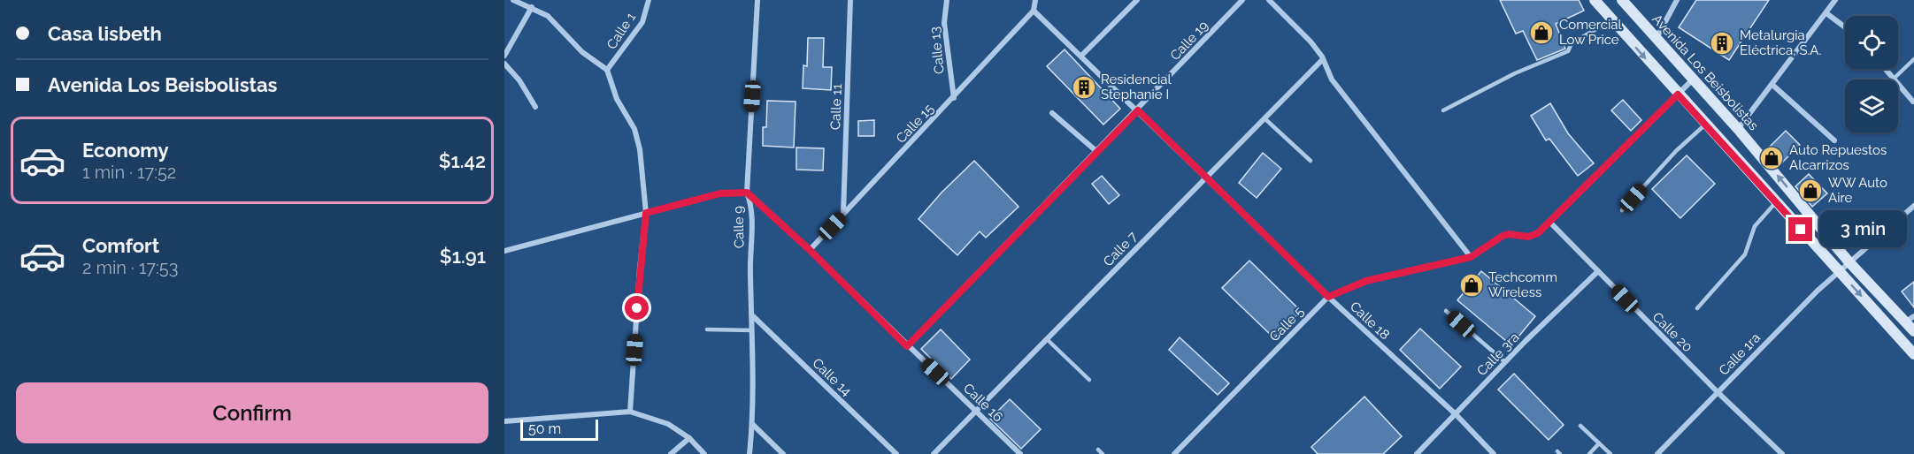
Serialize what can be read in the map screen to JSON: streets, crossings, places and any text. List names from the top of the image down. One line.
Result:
{"streets":{"main road":["Avenida Los Beisbolistas"],"street":["Calle 1","Calle 19","Calle 13","Calle 11","Calle 15","Calle 9","Calle 7","Calle 18","Calle 5","Calle 20","Calle 3ra","Calle 1ra","Calle 14","Calle 16"]},"crossings":[["Calle 19","Calle 18"],["Calle 19","Calle 16"],["Calle 13","Calle 15"],["Avenida Los Beisbolistas","Calle 5"],["Avenida Los Beisbolistas","Calle 1ra"],["Calle 11","Calle 15"],["Calle 15","Calle 18"],["Calle 15","Calle 16"],["Calle 9","Calle 14"],["Calle 9","Calle 16"],["Calle 7","Calle 18"],["Calle 7","Calle 16"],["Calle 18","Calle 5"],["Calle 18","Calle 3ra"],["Calle 5","Calle 20"],["Calle 20","Calle 3ra"],["Calle 20","Calle 1ra"]],"places":{"shop":["Comercial Low Price","Auto Repuestos Alcarrizos","WW Auto Aire","Techcomm Wireless"],"building":["Metalurgia Eléctrica, S.A.","Residencial Stephanie I"]},"scale_bar":"50 m","page":{"banner":["Casa lisbeth","Avenida Los Beisbolistas"],"list":[{"name":"Economy","note":"1 min · 17:52","value":"$1.42"},{"name":"Comfort","note":"2 min · 17:53","value":"$1.91"}],"bubble":"3 min","buttons":"Confirm","scale":"50 m"}}
